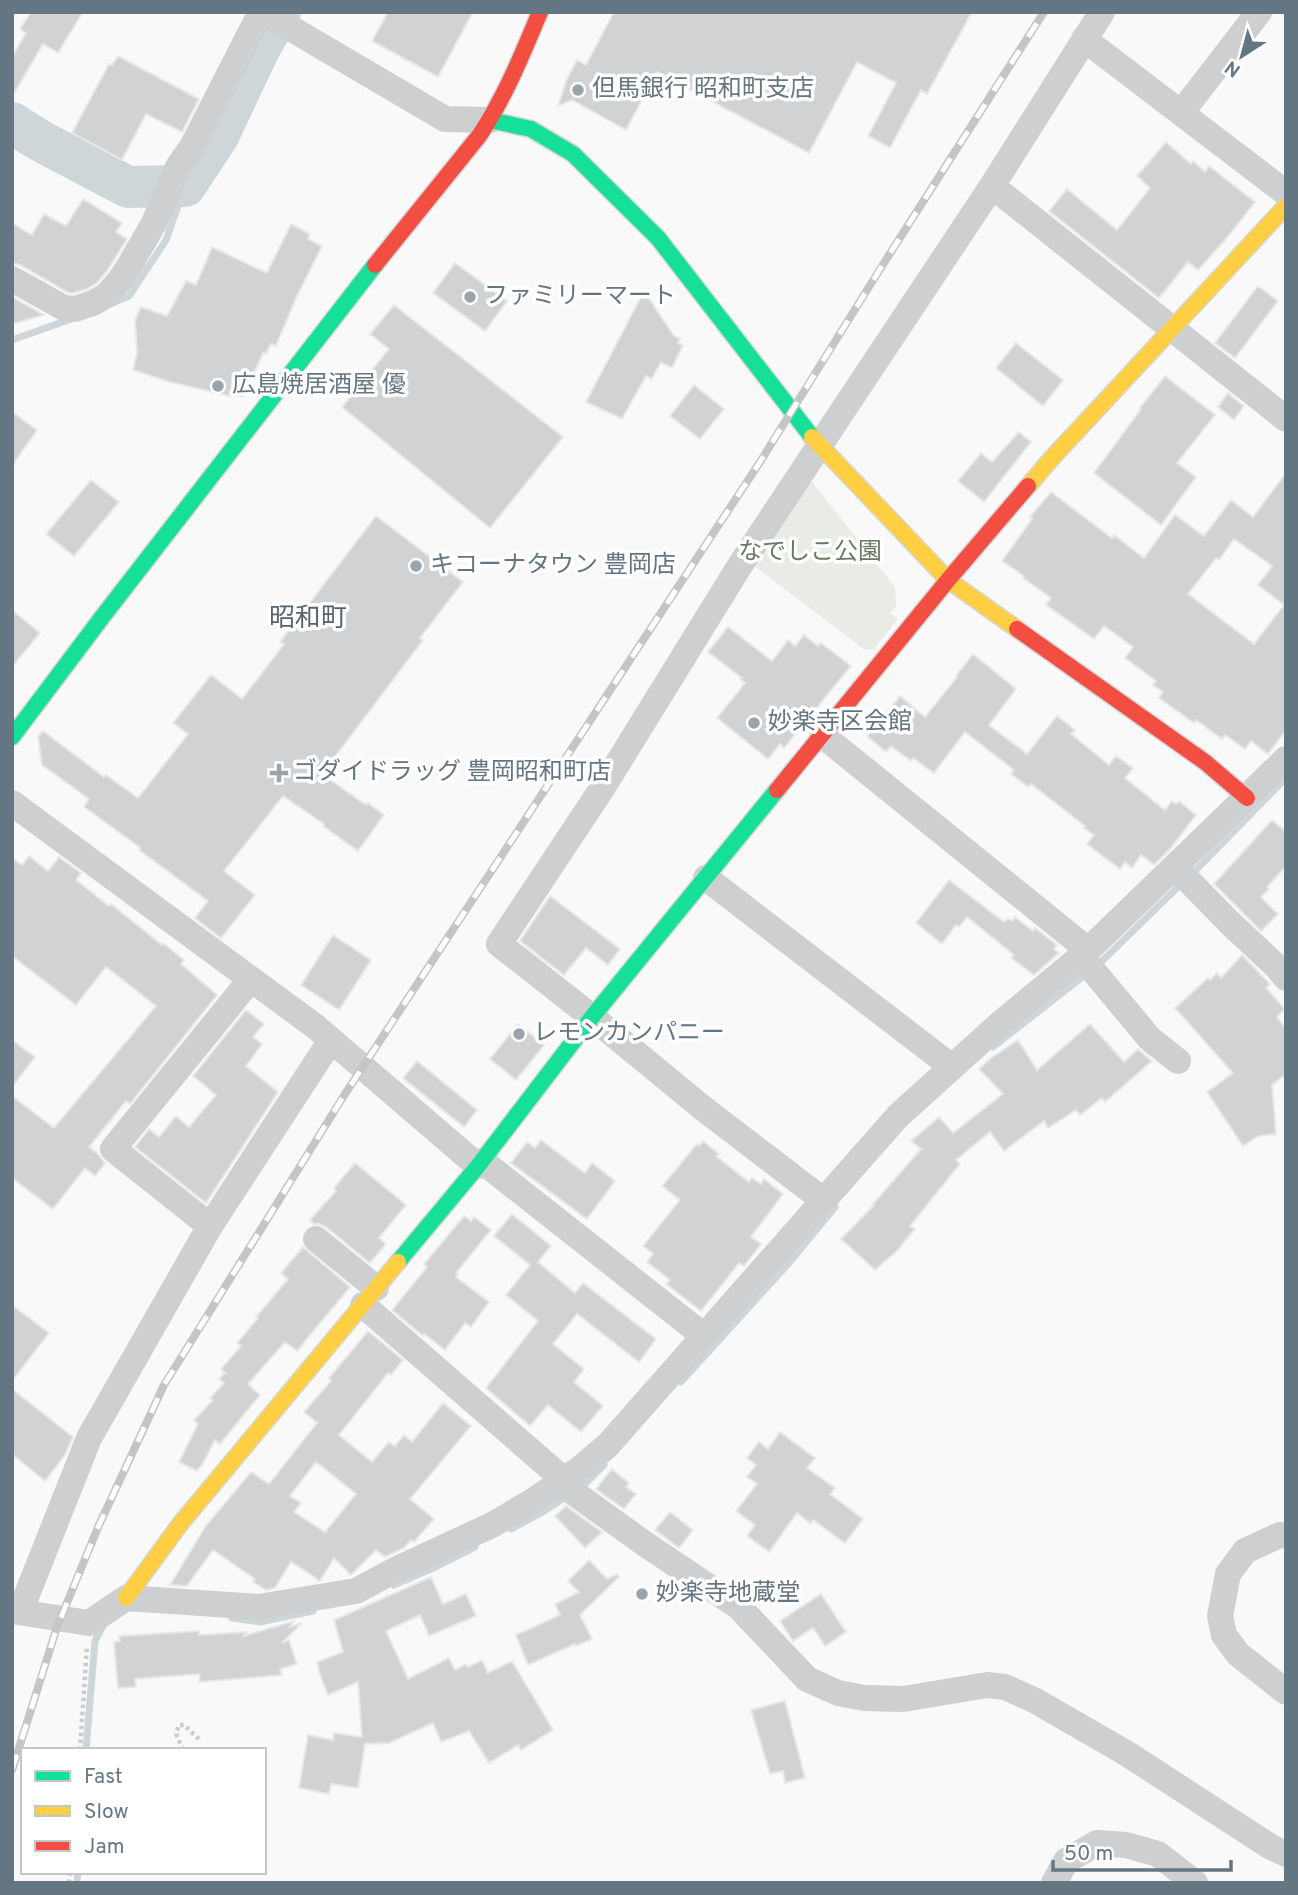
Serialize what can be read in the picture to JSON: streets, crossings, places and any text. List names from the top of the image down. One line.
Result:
{"districts":["昭和町"],"parks":["なでしこ公園"],"places":{"other":["但馬銀行 昭和町支店","ファミリーマート","広島焼居酒屋 優","キコーナタウン 豊岡店","妙楽寺区会館","レモンカンパニー","妙楽寺地蔵堂"],"health":["ゴダイドラッグ 豊岡昭和町店"]},"legend":["Fast","Slow","Jam"],"scale_bar":"50 m","north":"bottom left"}
